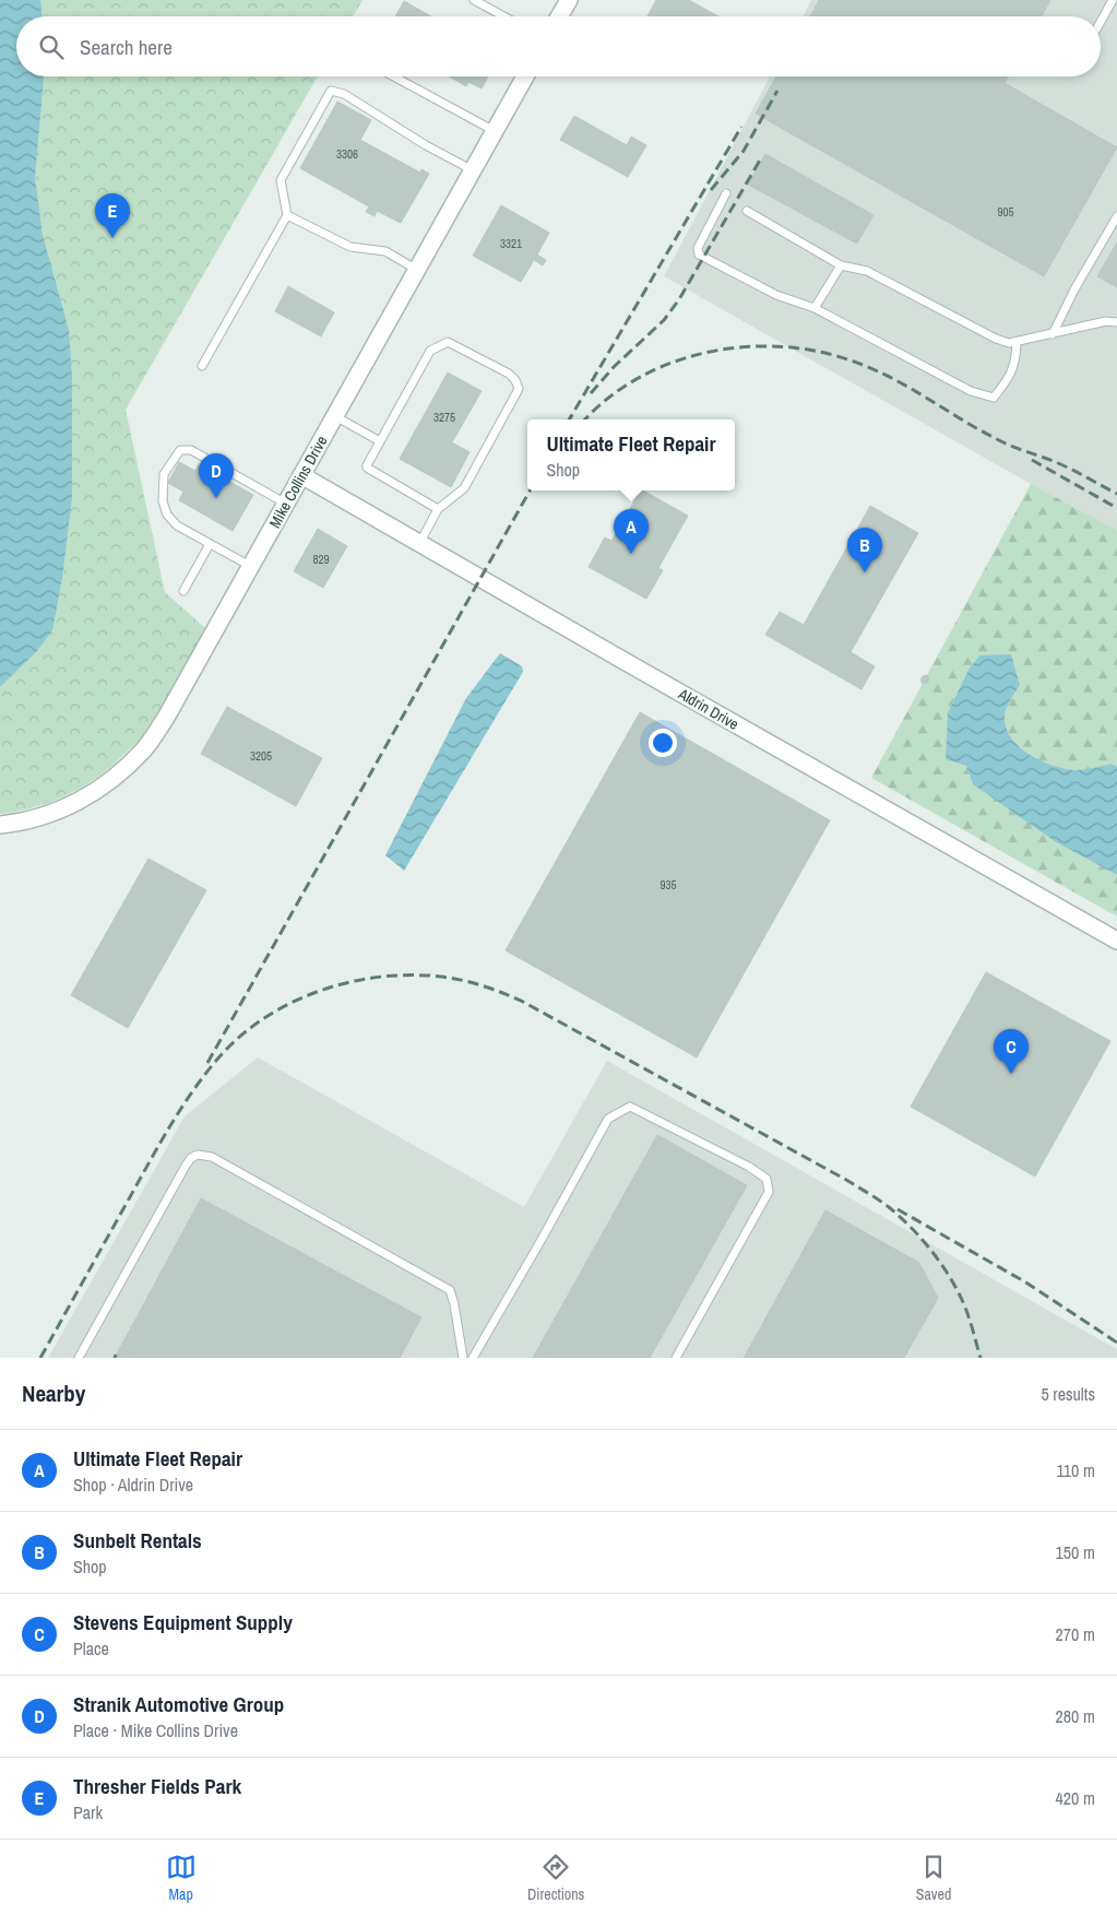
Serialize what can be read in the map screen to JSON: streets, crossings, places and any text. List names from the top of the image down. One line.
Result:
{"streets":{"street":["Mike Collins Drive","Aldrin Drive"]},"crossings":[["Mike Collins Drive","Aldrin Drive"]],"house_numbers":["3306","905","3321","3275","829","3205","935"],"page":{"search":"Search here","pins":["E","D","A","B","C"],"popup":["Ultimate Fleet Repair","Shop"],"heading":["Nearby","5 results"],"list":[{"mark":"A","name":"Ultimate Fleet Repair","note":"Shop · Aldrin Drive","value":"110 m"},{"mark":"B","name":"Sunbelt Rentals","note":"Shop","value":"150 m"},{"mark":"C","name":"Stevens Equipment Supply","note":"Place","value":"270 m"},{"mark":"D","name":"Stranik Automotive Group","note":"Place · Mike Collins Drive","value":"280 m"},{"mark":"E","name":"Thresher Fields Park","note":"Park","value":"420 m"}],"nav":["Map","Directions","Saved"]}}
